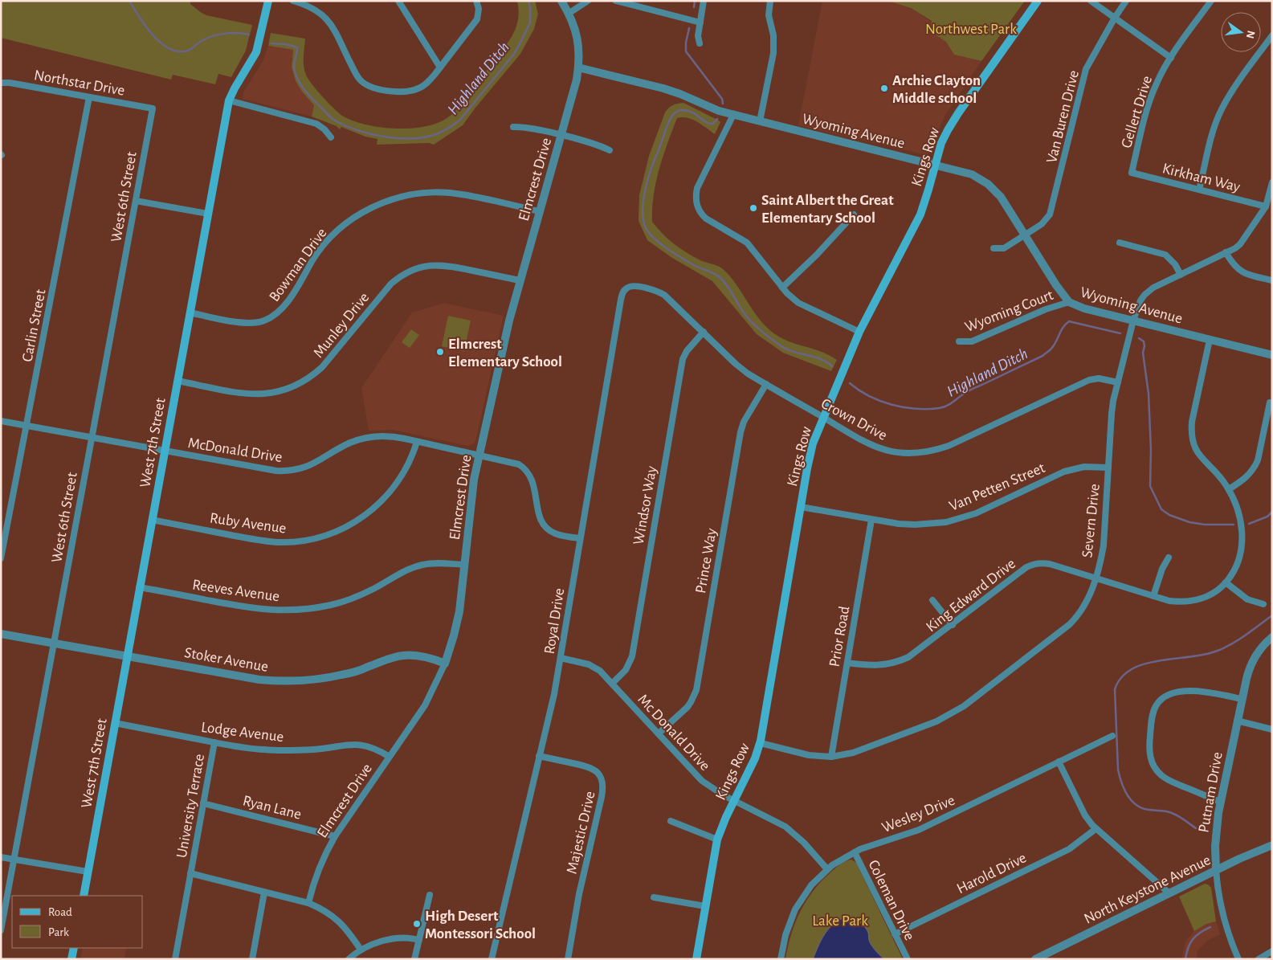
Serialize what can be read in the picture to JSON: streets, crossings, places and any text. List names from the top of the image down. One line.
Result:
{"streets":{"main road":["Kings Row","West 7th Street"],"street":["Northstar Drive","Gellert Drive","Van Buren Drive","Wyoming Avenue","Kirkham Way","Elmcrest Drive","West 6th Street","Bowman Drive","Wyoming Court","Munley Drive","Carlin Street","Crown Drive","McDonald Drive","Van Petten Street","Windsor Way","Severn Drive","Ruby Avenue","Prince Way","Reeves Avenue","King Edward Drive","Royal Drive","Prior Road","Stoker Avenue","Lodge Avenue","Mc Donald Drive","Putnam Drive","University Terrace","Ryan Lane","Wesley Drive","Majestic Drive","Harold Drive","North Keystone Avenue","Coleman Drive"]},"crossings":[["Northstar Drive","West 6th Street"],["Northstar Drive","Carlin Street"],["Gellert Drive","Kirkham Way"],["Van Buren Drive","Wyoming Avenue"],["Wyoming Avenue","Kings Row"],["Wyoming Avenue","Elmcrest Drive"],["Wyoming Avenue","Wyoming Court"],["Wyoming Avenue","Severn Drive"],["Wyoming Avenue","King Edward Drive"],["Kings Row","Crown Drive"],["Kings Row","Van Petten Street"],["Kings Row","Severn Drive"],["Kings Row","Mc Donald Drive"],["Kirkham Way","Severn Drive"],["Elmcrest Drive","Bowman Drive"],["Elmcrest Drive","Munley Drive"],["Elmcrest Drive","McDonald Drive"],["Elmcrest Drive","Reeves Avenue"],["Elmcrest Drive","Stoker Avenue"],["Elmcrest Drive","Lodge Avenue"],["Elmcrest Drive","University Terrace"],["Elmcrest Drive","Ryan Lane"],["West 6th Street","McDonald Drive"],["West 6th Street","Stoker Avenue"],["Bowman Drive","West 7th Street"],["Munley Drive","West 7th Street"],["Carlin Street","McDonald Drive"],["Crown Drive","Windsor Way"],["Crown Drive","Severn Drive"],["Crown Drive","Prince Way"],["Crown Drive","Royal Drive"],["West 7th Street","McDonald Drive"],["West 7th Street","Ruby Avenue"],["West 7th Street","Reeves Avenue"],["West 7th Street","Stoker Avenue"],["West 7th Street","Lodge Avenue"],["McDonald Drive","Ruby Avenue"],["McDonald Drive","Royal Drive"],["Van Petten Street","Severn Drive"],["Van Petten Street","Prior Road"],["Windsor Way","Mc Donald Drive"],["Severn Drive","King Edward Drive"],["Severn Drive","Prior Road"],["Prince Way","Mc Donald Drive"],["King Edward Drive","Prior Road"],["Royal Drive","Mc Donald Drive"],["Royal Drive","Majestic Drive"],["Lodge Avenue","University Terrace"],["Mc Donald Drive","Wesley Drive"],["Putnam Drive","North Keystone Avenue"],["University Terrace","Ryan Lane"],["Wesley Drive","Coleman Drive"],["Harold Drive","Coleman Drive"]],"water":["Highland Ditch"],"parks":["Northwest Park","Lake Park"],"places":["Archie Clayton Middle school","Saint Albert the Great Elementary School","Elmcrest Elementary School","High Desert Montessori School"],"legend":["Road","Park"],"north":"right"}
